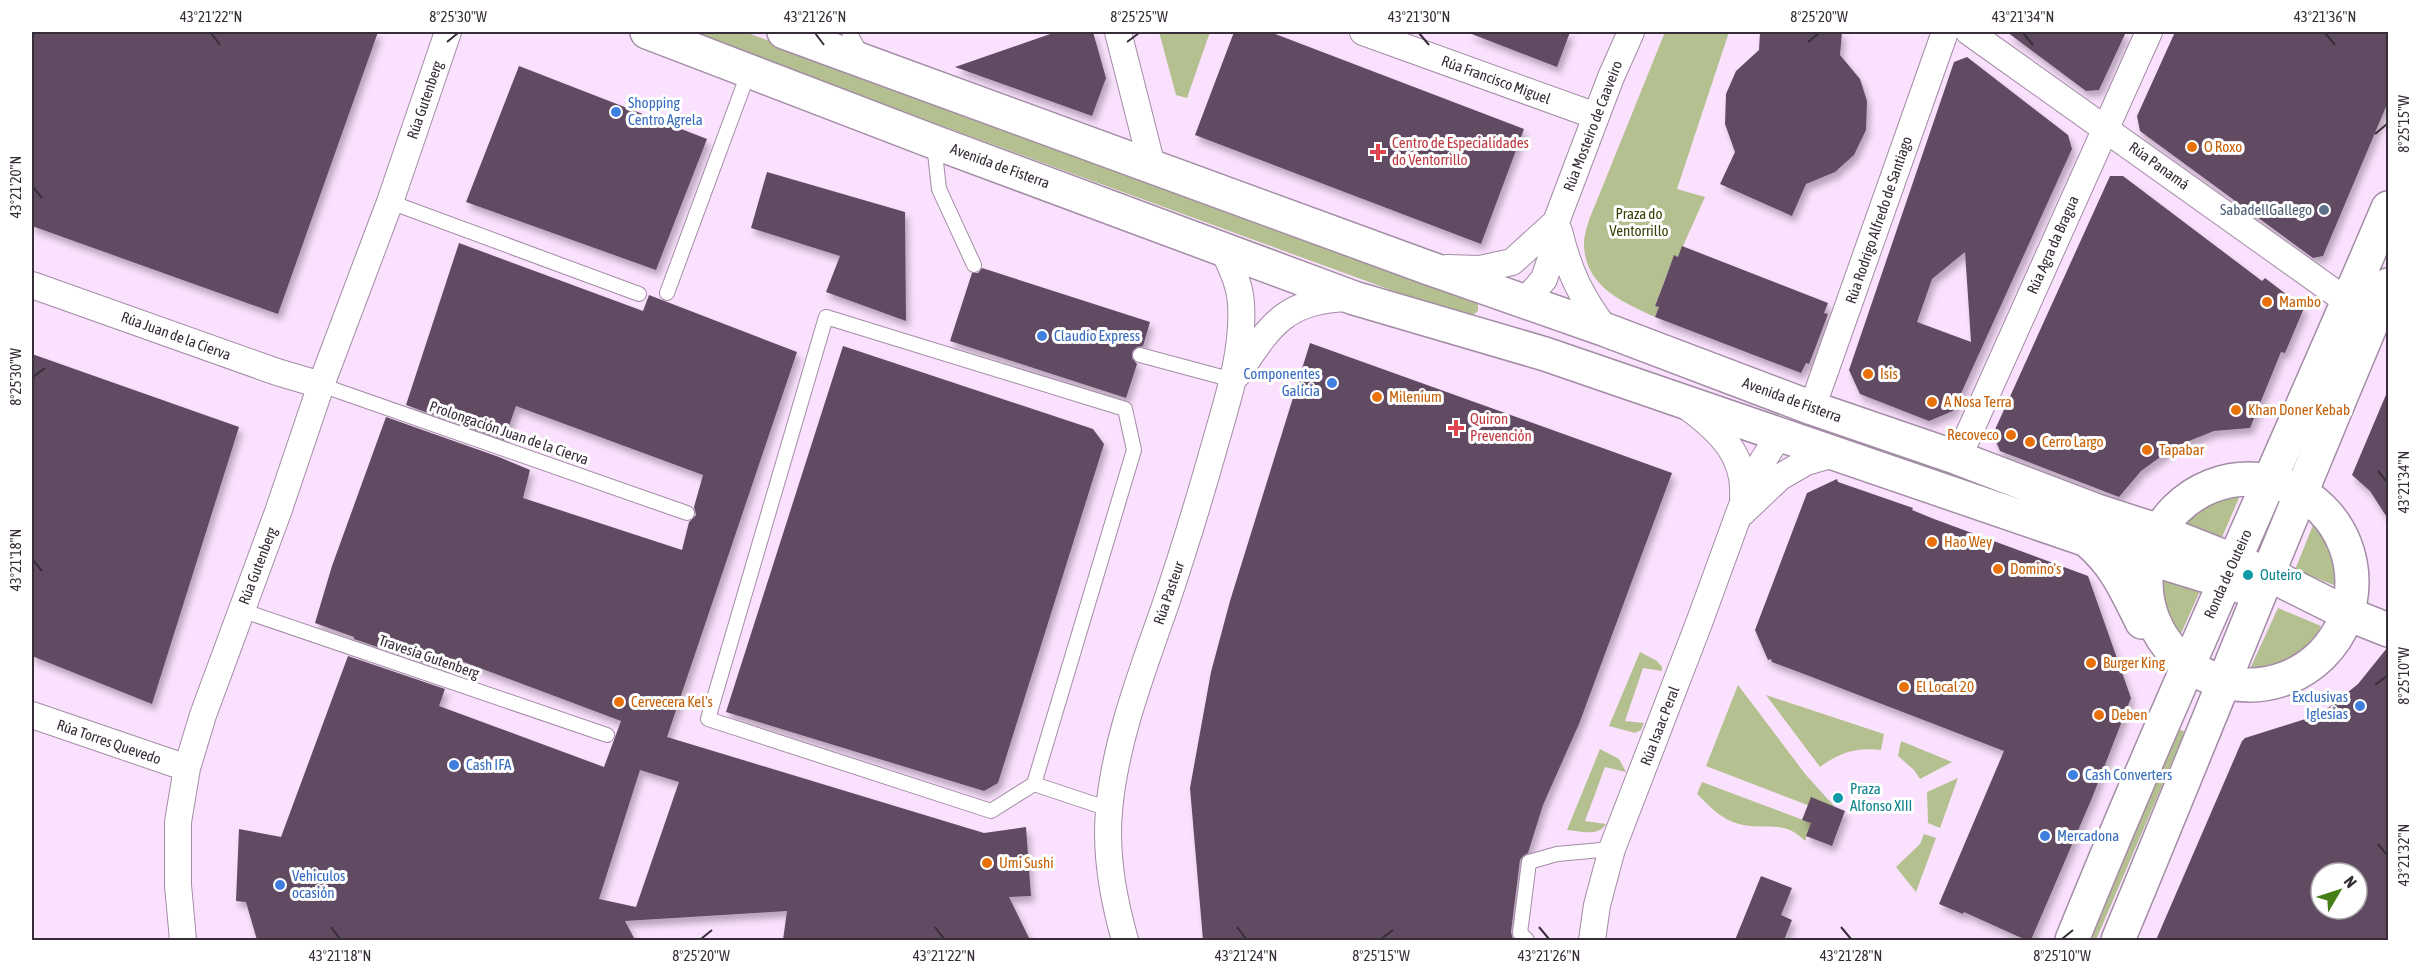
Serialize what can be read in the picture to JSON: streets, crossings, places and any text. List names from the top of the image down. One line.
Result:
{"streets":{"main road":["Avenida de Fisterra","Ronda de Outeiro"],"street":["Rúa Francisco Miguel","Rúa Gutenberg","Rúa Mosteiro de Caaveiro","Rúa Panamá","Rúa Rodrigo Alfredo de Santiago","Rúa Agra da Bragua","Rúa Juan de la Cierva","Rúa Pasteur","Rúa Isaac Peral","Rúa Torres Quevedo"],"lane":["Prolongación Juan de la Cierva","Travesía Gutenberg"]},"crossings":[["Rúa Francisco Miguel","Rúa Mosteiro de Caaveiro"],["Rúa Gutenberg","Rúa Juan de la Cierva"],["Rúa Gutenberg","Prolongación Juan de la Cierva"],["Rúa Gutenberg","Travesía Gutenberg"],["Rúa Gutenberg","Rúa Torres Quevedo"],["Rúa Mosteiro de Caaveiro","Avenida de Fisterra"],["Avenida de Fisterra","Rúa Rodrigo Alfredo de Santiago"],["Avenida de Fisterra","Rúa Agra da Bragua"],["Avenida de Fisterra","Ronda de Outeiro"],["Avenida de Fisterra","Rúa Pasteur"],["Avenida de Fisterra","Rúa Isaac Peral"],["Rúa Panamá","Rúa Agra da Bragua"],["Rúa Panamá","Ronda de Outeiro"],["Rúa Juan de la Cierva","Prolongación Juan de la Cierva"]],"parks":["Praza do Ventorrillo"],"places":{"other":["Shopping Centro Agrela","O Roxo","SabadellGallego","Mambo","Claudio Express","Isis","Componentes Galicia","Milenium","A Nosa Terra","Khan Doner Kebab","Recoveco","Cerro Largo","Tapabar","Hao Wey","Domino's","Outeiro","Burger King","El Local 20","Cervecera Kel's","Exclusivas Iglesias","Deben","Cash IFA","Cash Converters","Praza Alfonso XIII","Mercadona","Umi Sushi","Vehiculos ocasión"],"health":["Centro de Especialidades do Ventorrillo","Quiron Prevención"]},"north":"top right","coordinates":["43°21'22\"N","8°25'30\"W","43°21'26\"N","8°25'25\"W","43°21'30\"N","8°25'20\"W","43°21'34\"N","43°21'36\"N","8°25'15\"W","43°21'20\"N","43°21'18\"N","8°25'10\"W","43°21'32\"N","43°21'24\"N","43°21'28\"N"]}
